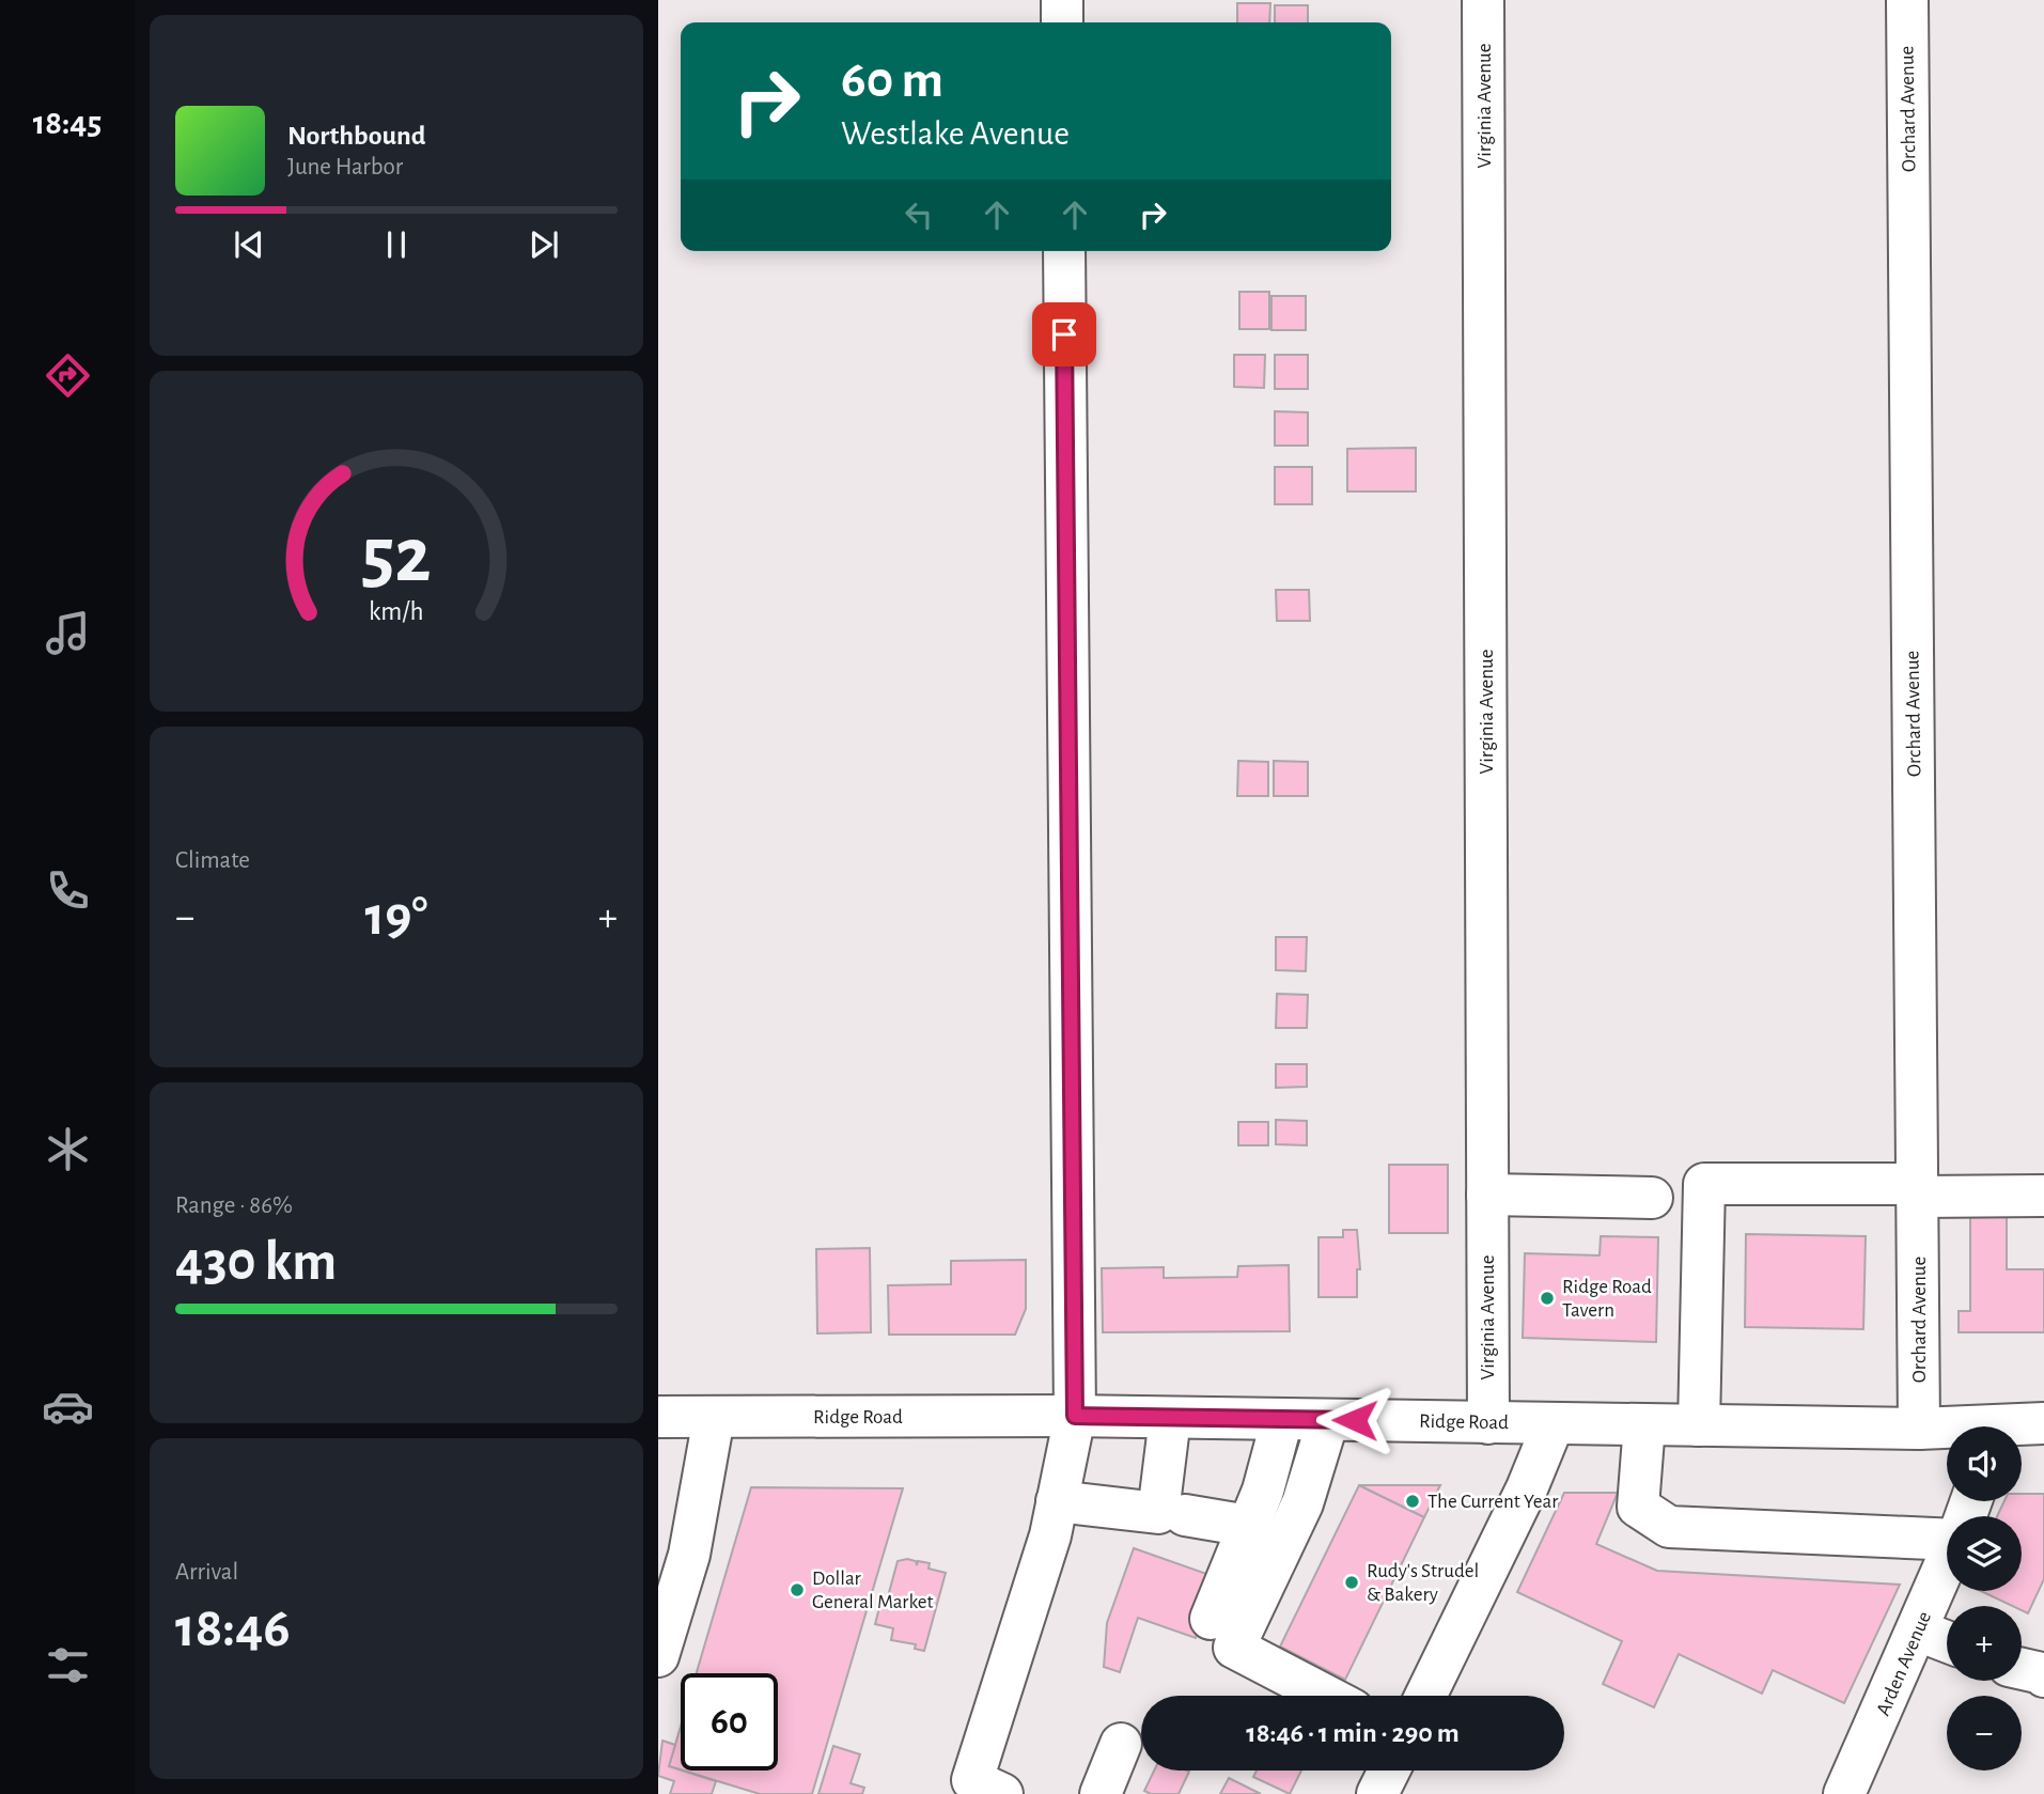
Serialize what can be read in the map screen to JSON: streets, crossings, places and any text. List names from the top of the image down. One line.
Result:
{"streets":{"street":["Virginia Avenue","Orchard Avenue","Ridge Road","Arden Avenue"]},"crossings":[["Virginia Avenue","Ridge Road"],["Orchard Avenue","Ridge Road"]],"places":["Ridge Road Tavern","The Current Year","Rudy's Strudel & Bakery","Dollar General Market"],"page":{"tabs":"18:45","turn":["60 m","Westlake Avenue"],"song":["Northbound","June Harbor"],"tile":["Climate",["Range · 86%","430 km"],["Arrival","18:46"]],"heat":["−","19°","+"],"map_buttons":["+","−"],"limit":"60","trip":"18:46 · 1 min · 290 m","gauge":["52","km/h"]}}
